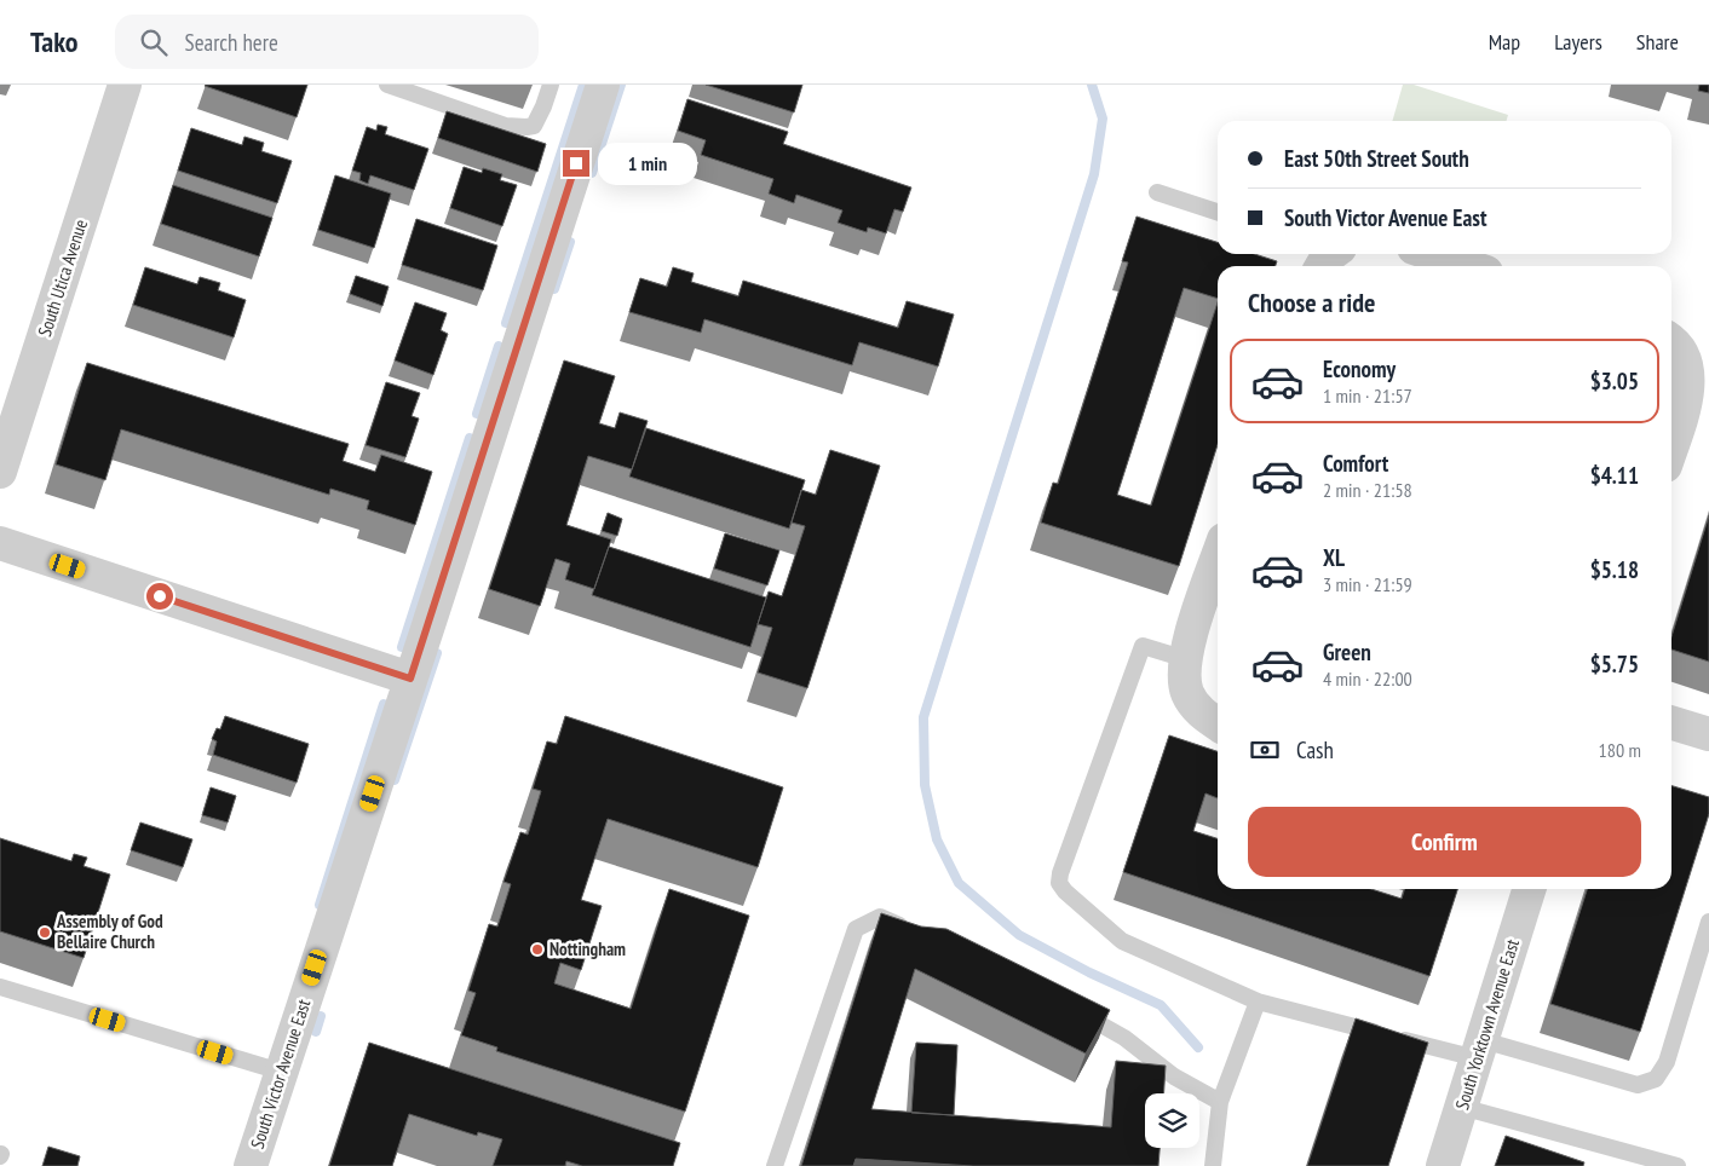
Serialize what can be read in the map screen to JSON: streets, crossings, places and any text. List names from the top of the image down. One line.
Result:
{"streets":{"street":["South Utica Avenue","South Yorktown Avenue East","South Victor Avenue East"]},"places":["Assembly of God Bellaire Church","Nottingham"],"page":{"header":"Tako","search":"Search here","nav":["Map","Layers","Share"],"banner":["East 50th Street South","South Victor Avenue East"],"bubble":"1 min","heading":"Choose a ride","list":[{"name":"Economy","note":"1 min · 21:57","value":"$3.05"},{"name":"Comfort","note":"2 min · 21:58","value":"$4.11"},{"name":"XL","note":"3 min · 21:59","value":"$5.18"},{"name":"Green","note":"4 min · 22:00","value":"$5.75"}],"pay":["Cash","180 m"],"buttons":"Confirm"}}
